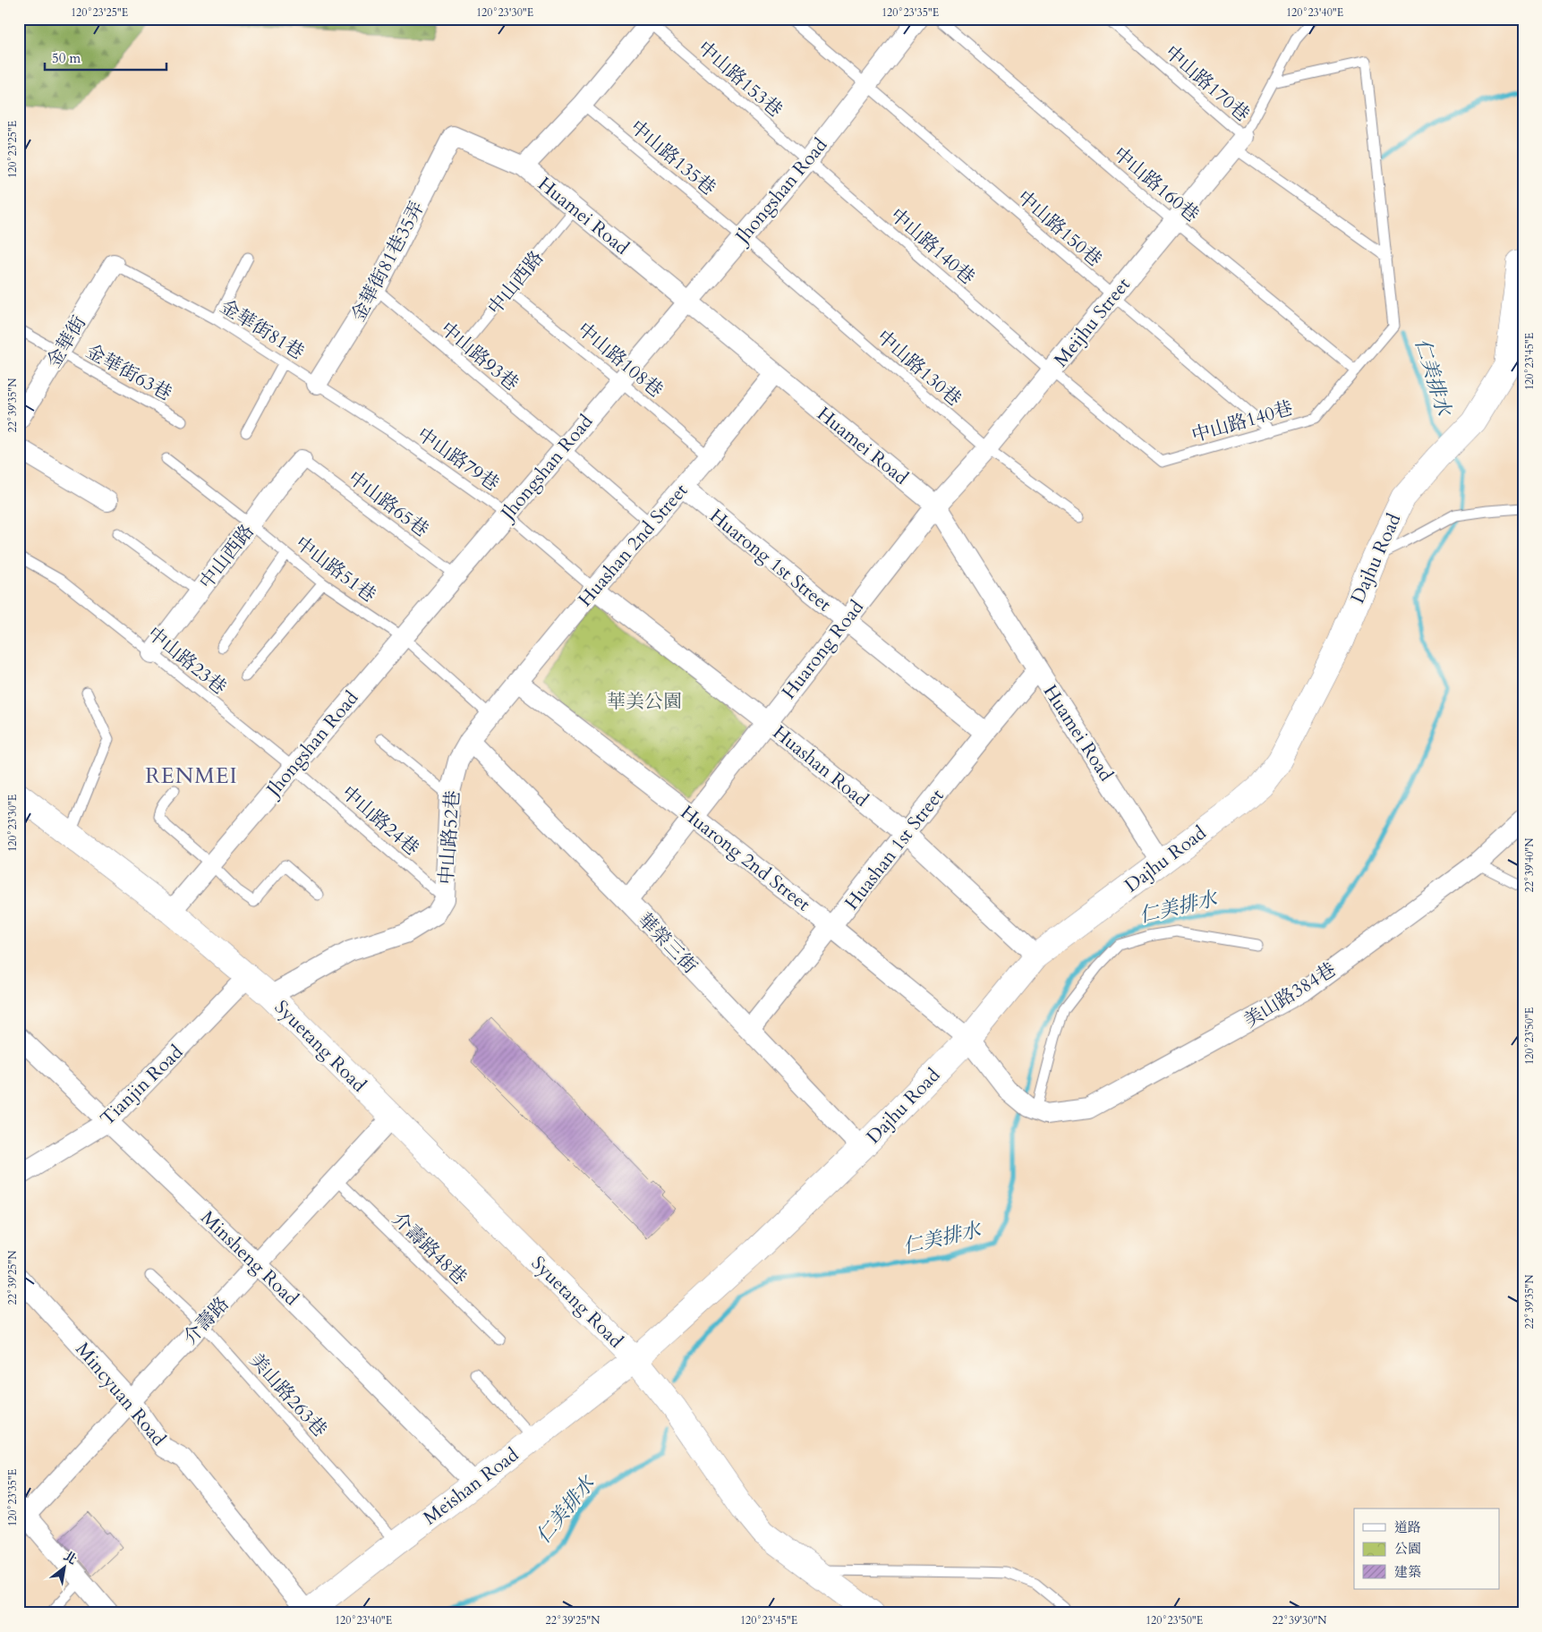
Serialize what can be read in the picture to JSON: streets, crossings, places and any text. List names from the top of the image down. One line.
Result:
{"streets":{"street":["Jhongshan Road","Huamei Road","金華街81巷35弄","中山西路","Meijhu Street","金華街","Huashan 2nd Street","Dajhu Road","Huarong 1st Street","Huarong Road","Huashan Road","中山路52巷","Huashan 1st Street","Huarong 2nd Street","華榮三街","美山路384巷","Syuetang Road","Tianjin Road","Minsheng Road","介壽路","Mincyuan Road","Meishan Road"],"lane":["中山路153巷","中山路170巷","中山路135巷","中山路160巷","中山路150巷","中山路140巷","金華街81巷","中山路93巷","中山路108巷","中山路130巷","金華街63巷","中山路79巷","中山路65巷","中山路51巷","中山路23巷","中山路24巷","介壽路48巷","美山路263巷"]},"crossings":[["中山路153巷","Jhongshan Road"],["中山路153巷","中山路140巷"],["中山路170巷","中山路140巷"],["中山路170巷","Meijhu Street"],["中山路135巷","Jhongshan Road"],["中山路135巷","中山路130巷"],["中山路160巷","中山路140巷"],["中山路160巷","Meijhu Street"],["Jhongshan Road","Huamei Road"],["Jhongshan Road","中山路150巷"],["Jhongshan Road","中山路140巷"],["Jhongshan Road","中山路93巷"],["Jhongshan Road","中山路108巷"],["Jhongshan Road","中山路130巷"],["Jhongshan Road","中山路79巷"],["Jhongshan Road","中山路65巷"],["Jhongshan Road","中山路51巷"],["Jhongshan Road","中山路23巷"],["Jhongshan Road","中山路24巷"],["Jhongshan Road","Syuetang Road"],["Huamei Road","金華街81巷35弄"],["Huamei Road","中山西路"],["Huamei Road","Meijhu Street"],["Huamei Road","Huashan 2nd Street"],["Huamei Road","Dajhu Road"],["Huamei Road","Huarong Road"],["Huamei Road","Huashan 1st Street"],["中山路150巷","中山路140巷"],["中山路150巷","Meijhu Street"],["中山路140巷","Meijhu Street"],["金華街81巷35弄","金華街81巷"],["金華街81巷35弄","中山路93巷"],["中山西路","中山路93巷"],["中山西路","中山路108巷"],["中山西路","中山路65巷"],["中山西路","中山路51巷"],["中山西路","中山路23巷"],["Meijhu Street","中山路130巷"],["Meijhu Street","Huarong Road"],["金華街81巷","金華街"],["金華街81巷","中山路79巷"],["金華街","金華街63巷"],["中山路93巷","Huashan 2nd Street"],["中山路108巷","Huashan 2nd Street"],["中山路79巷","Huashan 2nd Street"],["中山路79巷","Huashan Road"],["Huashan 2nd Street","Huarong 1st Street"],["Huashan 2nd Street","Huashan Road"],["Huashan 2nd Street","中山路52巷"],["Huashan 2nd Street","Huarong 2nd Street"],["Dajhu Road","Huashan Road"],["Dajhu Road","Huarong 2nd Street"],["Dajhu Road","華榮三街"],["Dajhu Road","Syuetang Road"],["Dajhu Road","Meishan Road"],["Huarong 1st Street","Huarong Road"],["Huarong 1st Street","Huashan 1st Street"],["Huarong Road","Huashan Road"],["Huarong Road","Huarong 2nd Street"],["Huarong Road","華榮三街"],["中山路23巷","中山路24巷"],["Huashan Road","Huashan 1st Street"],["中山路24巷","中山路52巷"],["中山路24巷","Syuetang Road"],["中山路52巷","華榮三街"],["中山路52巷","Syuetang Road"],["Huashan 1st Street","Huarong 2nd Street"],["Huashan 1st Street","華榮三街"],["Huarong 2nd Street","美山路384巷"],["Syuetang Road","Tianjin Road"],["Syuetang Road","介壽路"],["Syuetang Road","Meishan Road"],["Tianjin Road","Minsheng Road"],["介壽路48巷","介壽路"],["Minsheng Road","介壽路"],["Minsheng Road","Meishan Road"],["介壽路","Mincyuan Road"],["介壽路","美山路263巷"],["Mincyuan Road","Meishan Road"],["美山路263巷","Meishan Road"]],"districts":["RENMEI"],"water":["仁美排水"],"parks":["華美公園"],"legend":["道路","公園","建築"],"scale_bar":"50 m","north":"top right","coordinates":["120°23'25\"E","120°23'30\"E","120°23'35\"E","120°23'40\"E","120°23'45\"E","22°39'35\"N","22°39'40\"N","120°23'50\"E","22°39'25\"N","22°39'30\"N"]}
